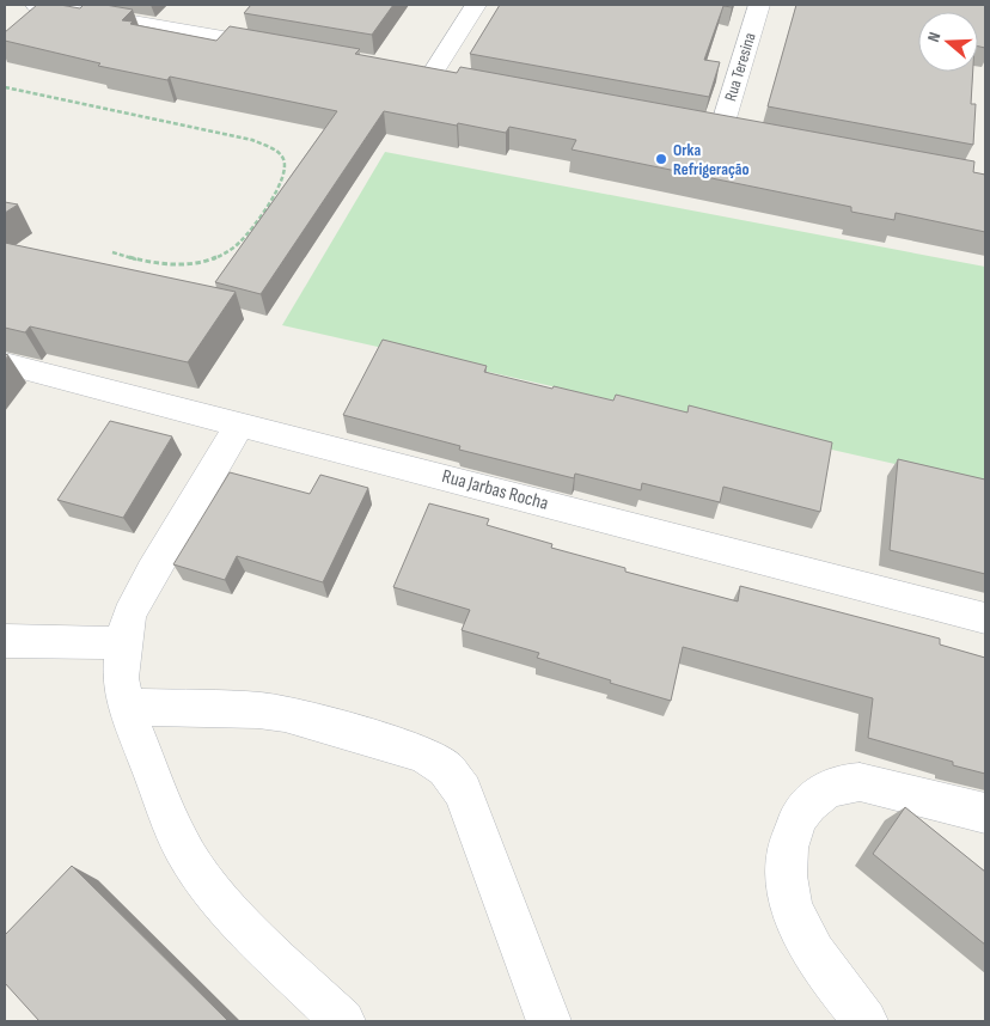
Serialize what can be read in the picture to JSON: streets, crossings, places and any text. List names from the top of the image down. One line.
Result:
{"streets":{"street":["Rua Teresina","Rua Jarbas Rocha"]},"places":["Orka Refrigeração"],"north":"left"}
